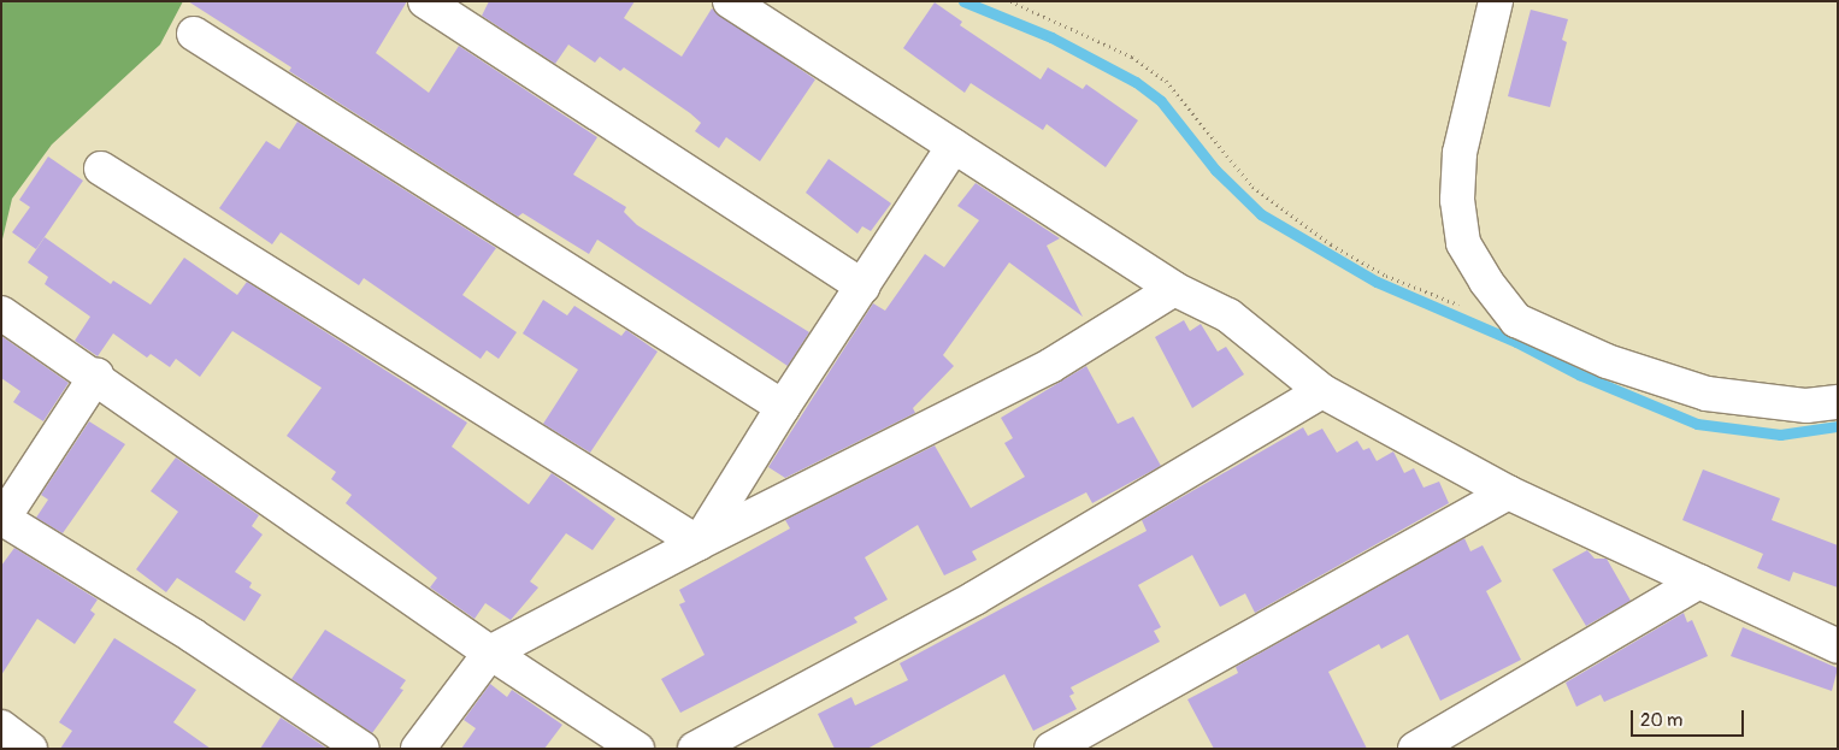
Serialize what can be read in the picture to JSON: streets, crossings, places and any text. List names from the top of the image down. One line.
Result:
{"scale_bar":"20 m"}
